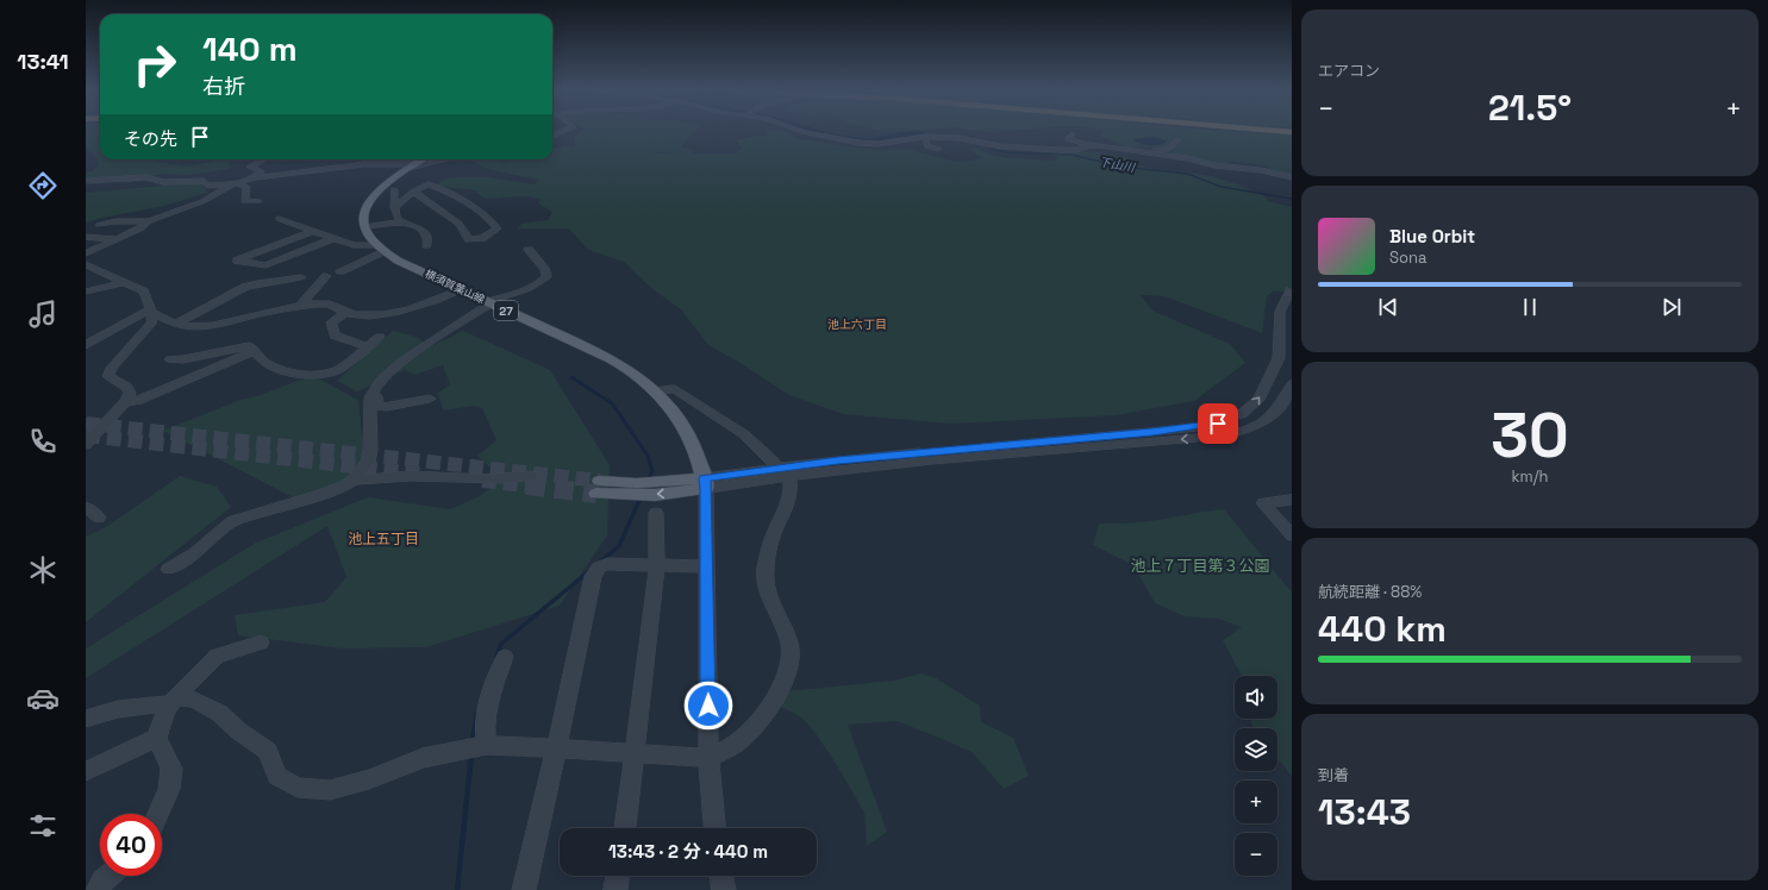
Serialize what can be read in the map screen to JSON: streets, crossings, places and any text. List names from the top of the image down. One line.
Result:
{"streets":{"main road":["横須賀葉山線","27"]},"districts":["池上六丁目","池上五丁目"],"water":["下山川"],"parks":["池上７丁目第３公園"],"page":{"tabs":"13:41","tile":["エアコン",["30","km/h"],["航続距離 · 88%","440 km"],["到着","13:43"]],"turn":["140 m","右折"],"heat":["−","21.5°","+"],"then":"その先","song":["Blue Orbit","Sona"],"map_buttons":["+","−"],"limit":"40","trip":"13:43 · 2 分 · 440 m"}}
